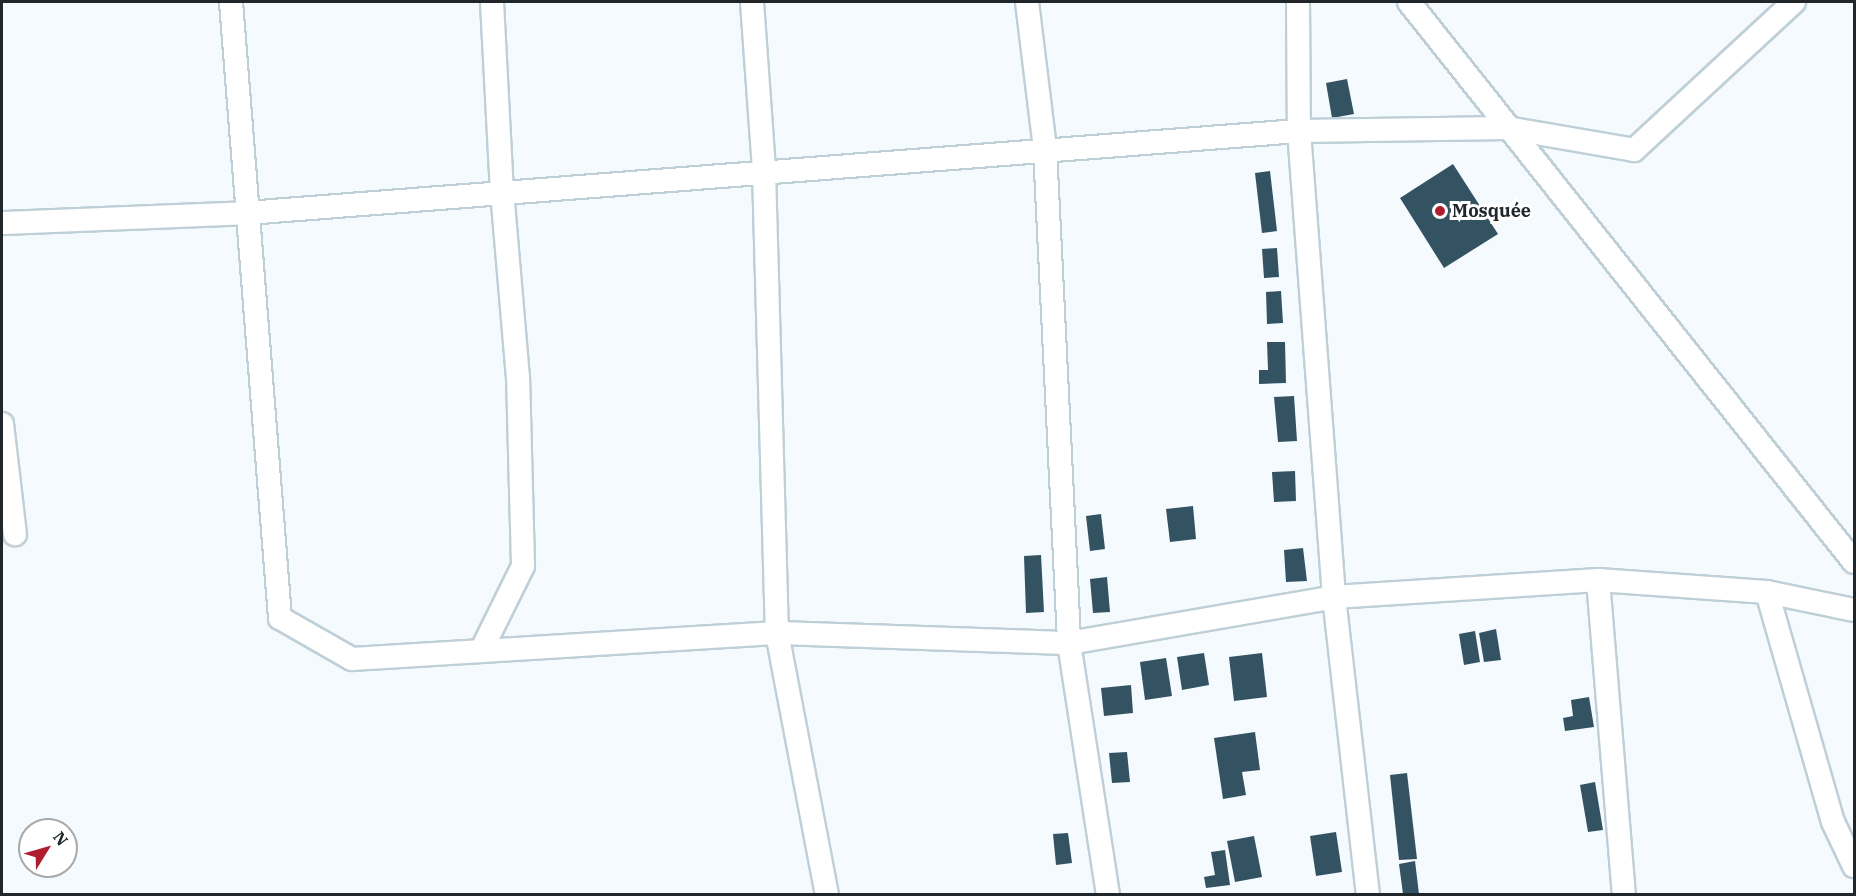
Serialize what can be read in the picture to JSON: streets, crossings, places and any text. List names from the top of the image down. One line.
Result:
{"places":["Mosquée"],"north":"top right"}
